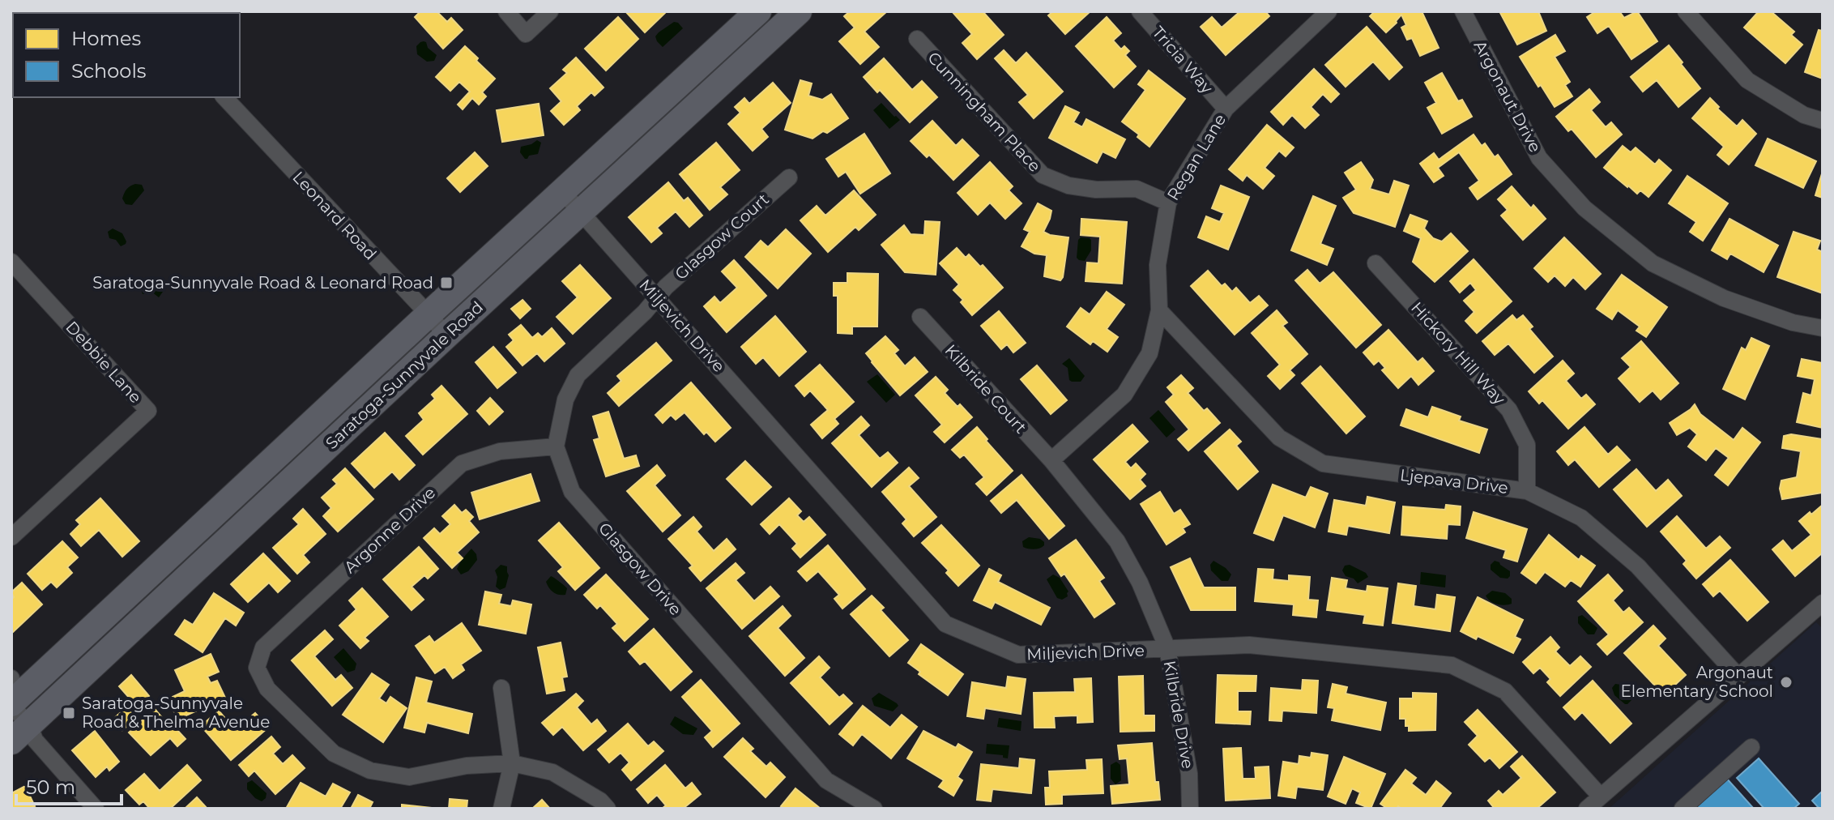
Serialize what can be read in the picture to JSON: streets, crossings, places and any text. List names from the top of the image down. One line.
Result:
{"streets":{"main road":["Saratoga-Sunnyvale Road"],"street":["Tricia Way","Argonaut Drive","Cunningham Place","Regan Lane","Leonard Road","Glasgow Court","Miljevich Drive","Hickory Hill Way","Debbie Lane","Kilbride Court","Ljepava Drive","Argonne Drive","Glasgow Drive","Kilbride Drive"]},"crossings":[["Tricia Way","Regan Lane"],["Cunningham Place","Regan Lane"],["Regan Lane","Kilbride Court"],["Regan Lane","Ljepava Drive"],["Regan Lane","Kilbride Drive"],["Leonard Road","Saratoga-Sunnyvale Road"],["Glasgow Court","Miljevich Drive"],["Miljevich Drive","Saratoga-Sunnyvale Road"],["Miljevich Drive","Kilbride Drive"],["Hickory Hill Way","Ljepava Drive"],["Kilbride Court","Kilbride Drive"],["Argonne Drive","Glasgow Drive"]],"places":{"transit":["Saratoga-Sunnyvale Road & Leonard Road","Saratoga-Sunnyvale Road & Thelma Avenue"],"other":["Argonaut Elementary School"]},"legend":["Homes","Schools"],"scale_bar":"50 m"}
